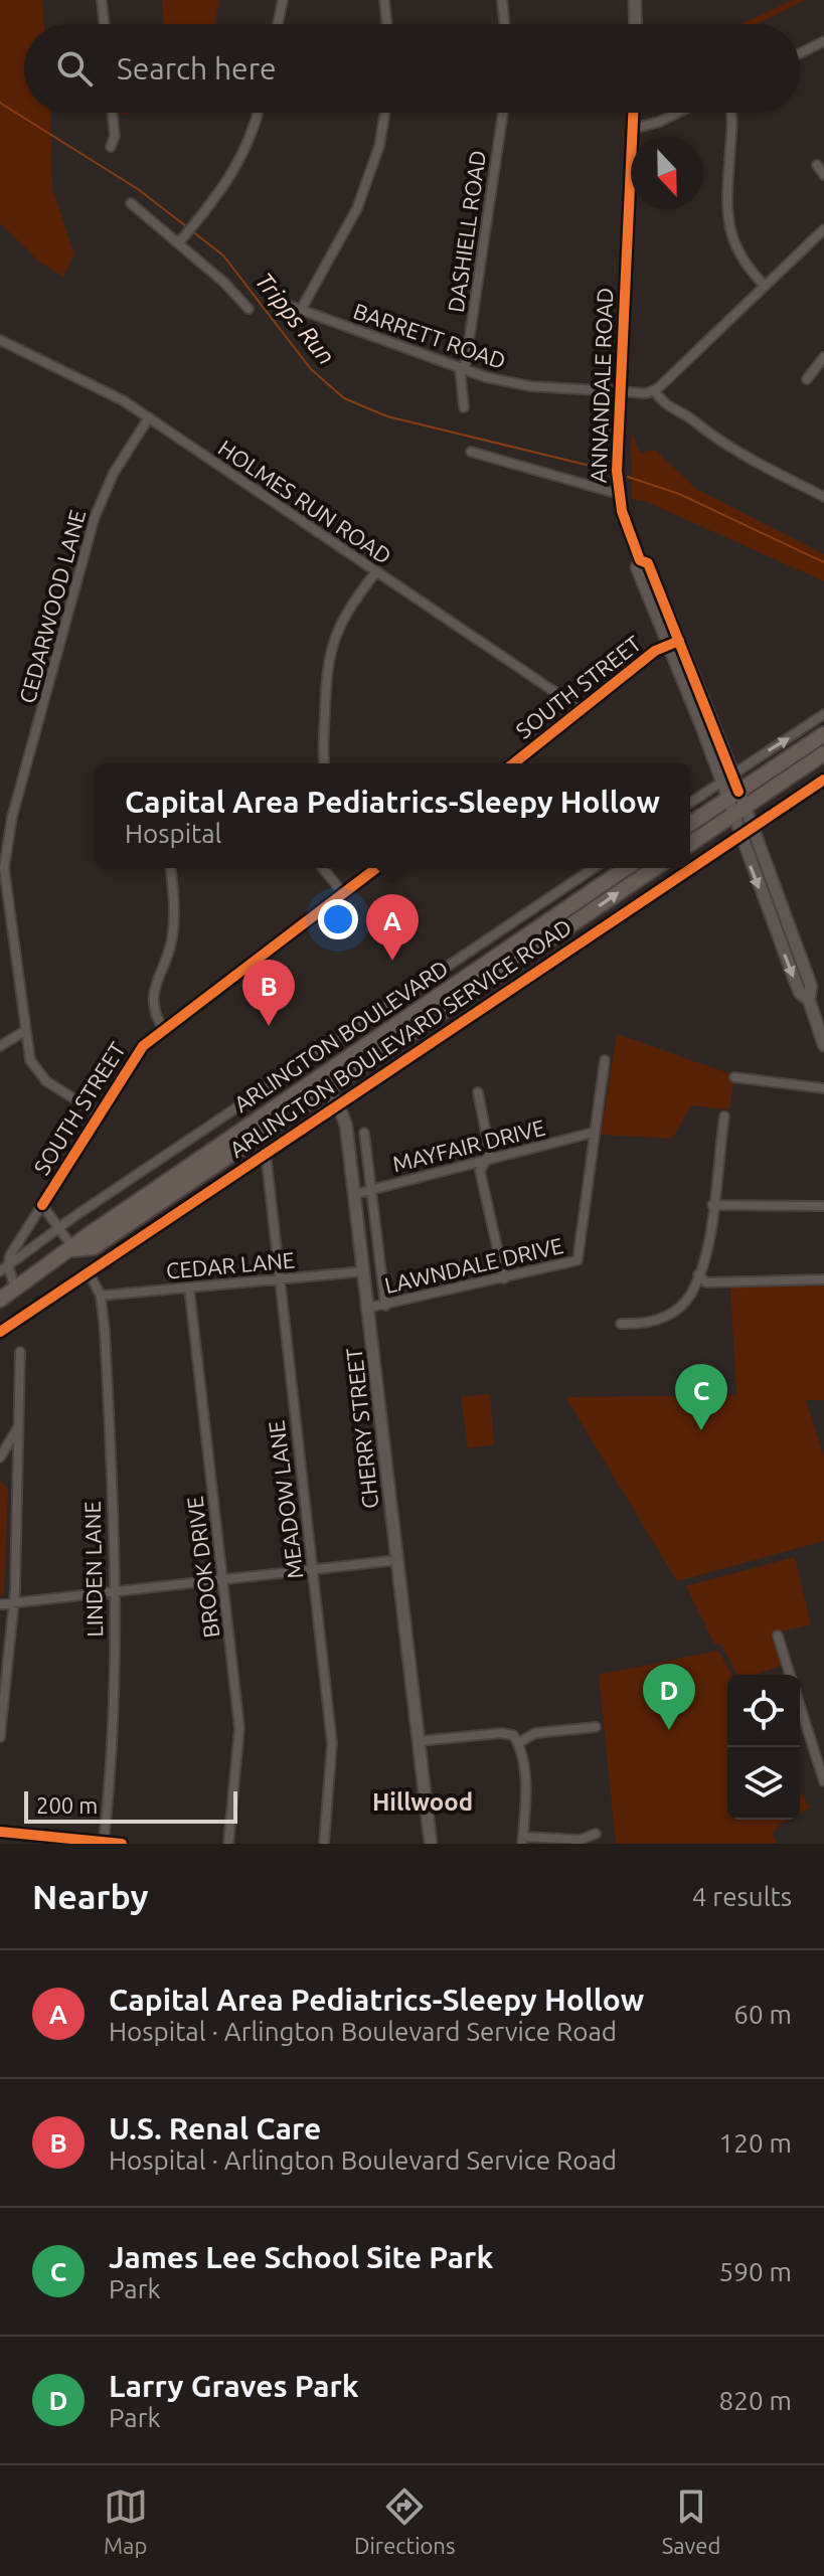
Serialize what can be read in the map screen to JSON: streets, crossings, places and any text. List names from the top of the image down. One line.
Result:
{"streets":{"highway":["ARLINGTON BOULEVARD"],"main road":["ANNANDALE ROAD","CHERRY STREET"],"street":["DASHIELL ROAD","BARRETT ROAD","HOLMES RUN ROAD","CEDARWOOD LANE","SOUTH STREET","ARLINGTON BOULEVARD SERVICE ROAD","MAYFAIR DRIVE","CEDAR LANE","LAWNDALE DRIVE","MEADOW LANE","BROOK DRIVE","LINDEN LANE"]},"crossings":[["DASHIELL ROAD","BARRETT ROAD"],["BARRETT ROAD","ANNANDALE ROAD"],["ANNANDALE ROAD","SOUTH STREET"],["ANNANDALE ROAD","ARLINGTON BOULEVARD SERVICE ROAD"],["HOLMES RUN ROAD","CEDARWOOD LANE"],["HOLMES RUN ROAD","SOUTH STREET"],["CEDARWOOD LANE","SOUTH STREET"],["SOUTH STREET","ARLINGTON BOULEVARD SERVICE ROAD"],["ARLINGTON BOULEVARD","CHERRY STREET"],["ARLINGTON BOULEVARD SERVICE ROAD","CHERRY STREET"],["ARLINGTON BOULEVARD SERVICE ROAD","MEADOW LANE"],["MAYFAIR DRIVE","LAWNDALE DRIVE"],["MAYFAIR DRIVE","CHERRY STREET"],["CEDAR LANE","CHERRY STREET"],["CEDAR LANE","MEADOW LANE"],["CEDAR LANE","BROOK DRIVE"],["CEDAR LANE","LINDEN LANE"],["LAWNDALE DRIVE","CHERRY STREET"]],"districts":["Hillwood"],"water":["Tripps Run"],"scale_bar":"200 m","north":"bottom","page":{"search":"Search here","popup":["Capital Area Pediatrics-Sleepy Hollow","Hospital"],"pins":["A","B","C","D"],"scale":"200 m","heading":["Nearby","4 results"],"list":[{"mark":"A","name":"Capital Area Pediatrics-Sleepy Hollow","note":"Hospital · Arlington Boulevard Service Road","value":"60 m"},{"mark":"B","name":"U.S. Renal Care","note":"Hospital · Arlington Boulevard Service Road","value":"120 m"},{"mark":"C","name":"James Lee School Site Park","note":"Park","value":"590 m"},{"mark":"D","name":"Larry Graves Park","note":"Park","value":"820 m"}],"nav":["Map","Directions","Saved"]}}
